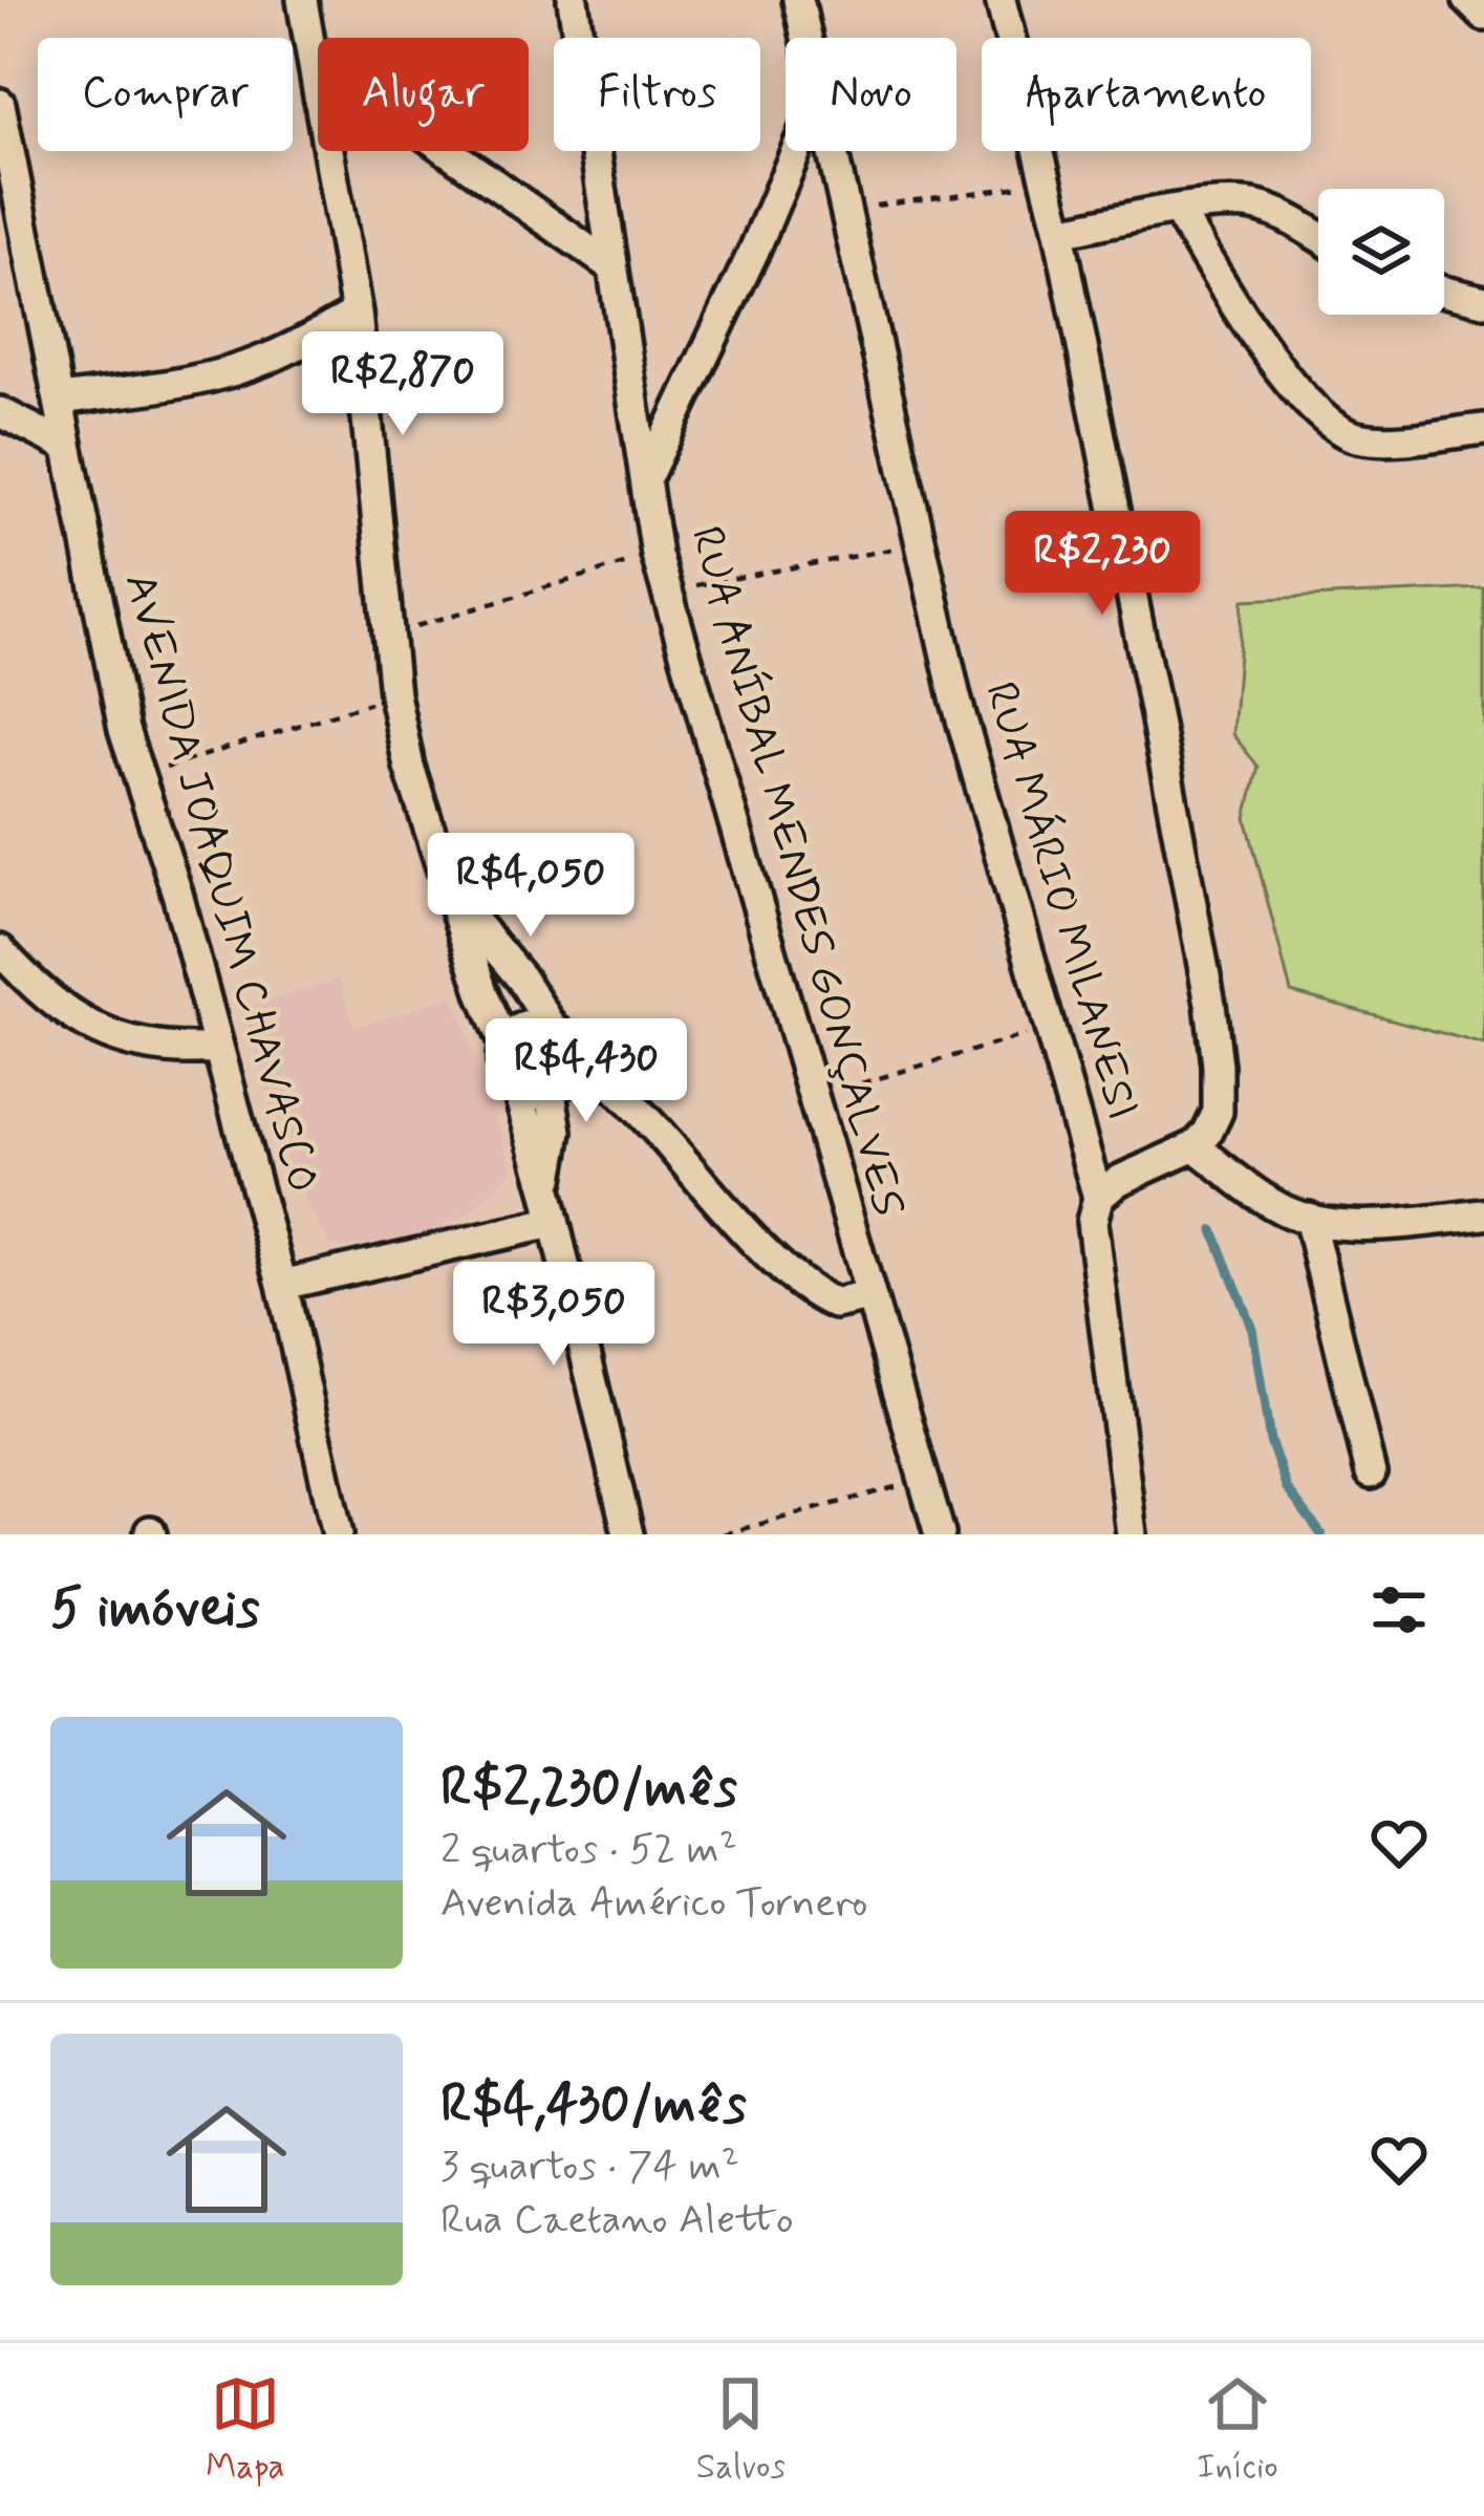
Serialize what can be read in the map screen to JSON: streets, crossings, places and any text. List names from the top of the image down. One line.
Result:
{"streets":{"street":["RUA ANÍBAL MENDES GONÇALVES","AVENIDA JOAQUIM CHAVASCO","RUA MÁRIO MILANESI"]},"page":{"chip":["Comprar","Alugar","Filtros","Novo","Apartamento"],"price":["R$2,870","R$2,230","R$4,050","R$4,430","R$3,050"],"heading":"5 imóveis","list":[{"name":"R$2,230/mês","note":"2 quartos · 52 m² · Avenida Américo Tornero"},{"name":"R$4,430/mês","note":"3 quartos · 74 m² · Rua Caetano Aletto"}],"tabs":["Mapa","Salvos","Início"]}}
